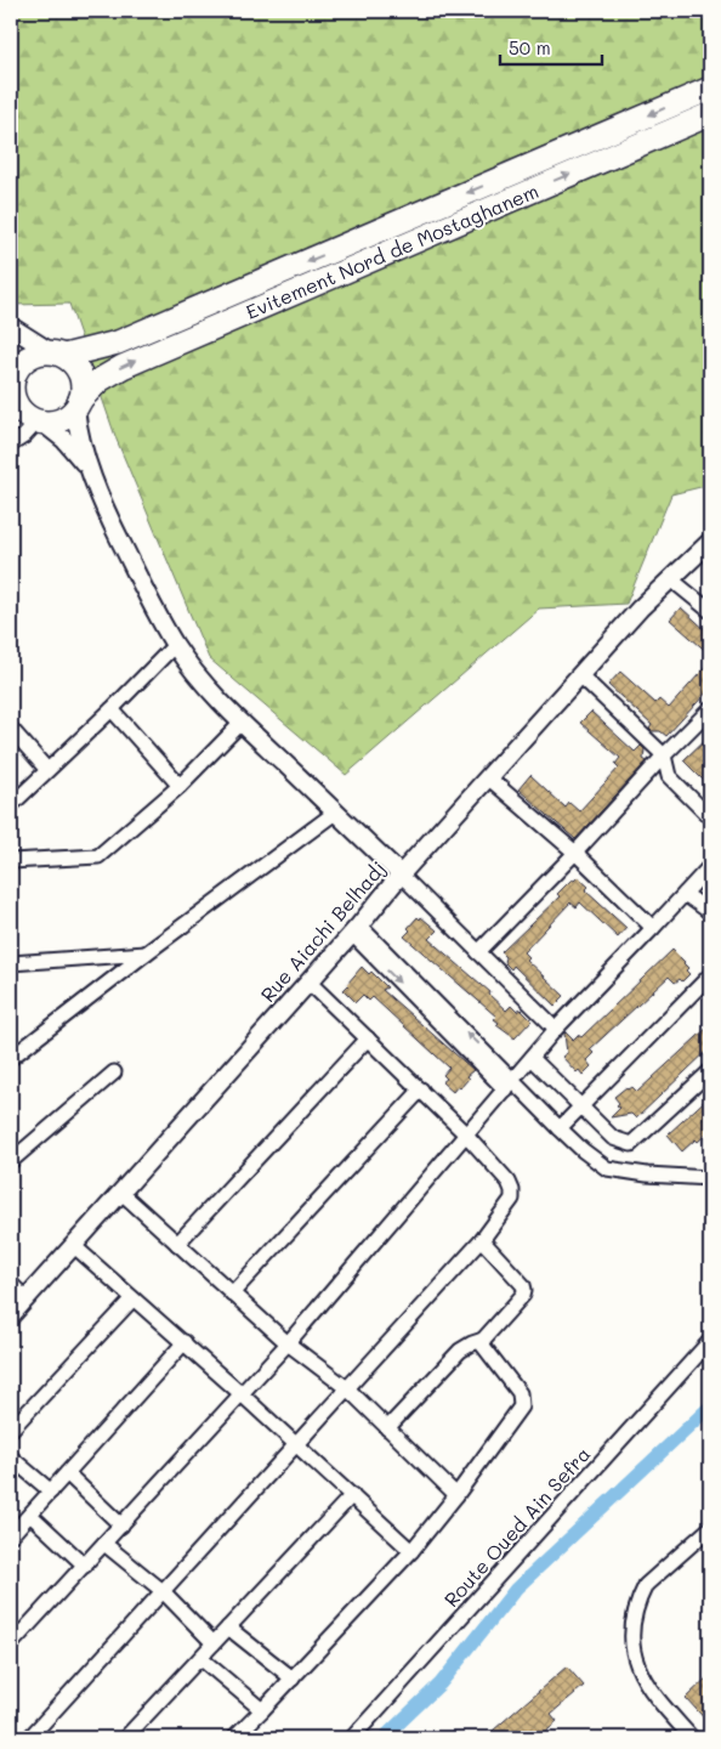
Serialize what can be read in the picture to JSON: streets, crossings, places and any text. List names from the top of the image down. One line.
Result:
{"streets":{"highway":["Evitement Nord de Mostaghanem"],"street":["Rue Aiachi Belhadj","Route Oued Ain Sefra"]},"scale_bar":"50 m"}
